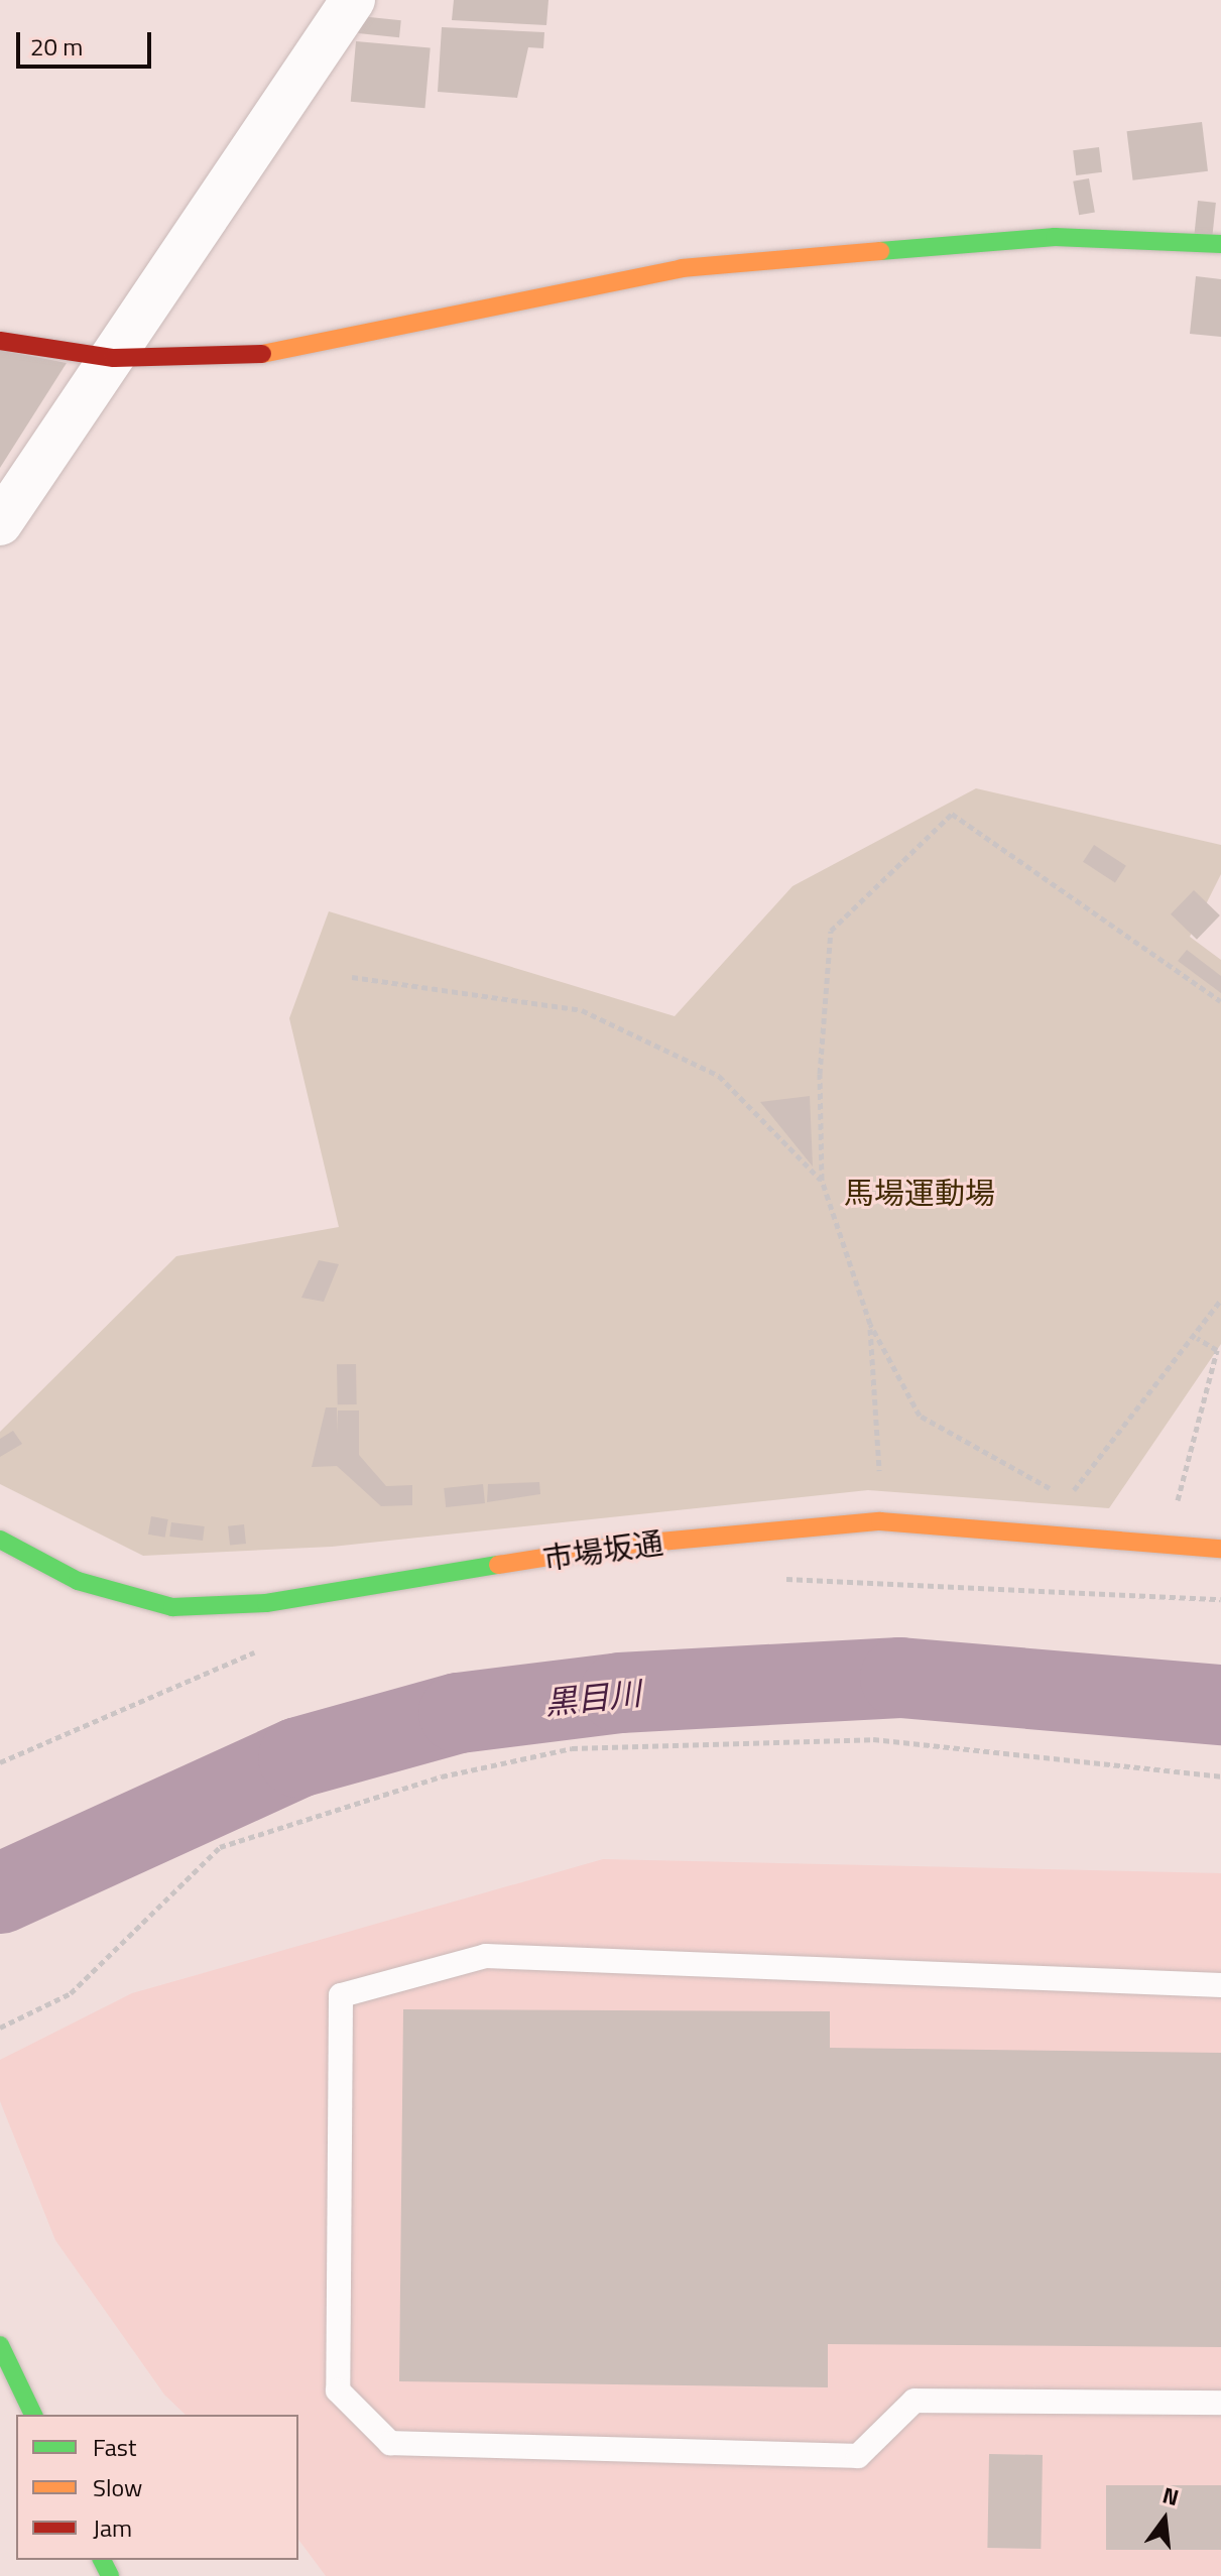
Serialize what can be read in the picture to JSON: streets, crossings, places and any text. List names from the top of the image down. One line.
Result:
{"streets":{"main road":["市場坂通"]},"water":["黒目川"],"parks":["馬場運動場"],"legend":["Fast","Slow","Jam"],"scale_bar":"20 m","north":"top"}
